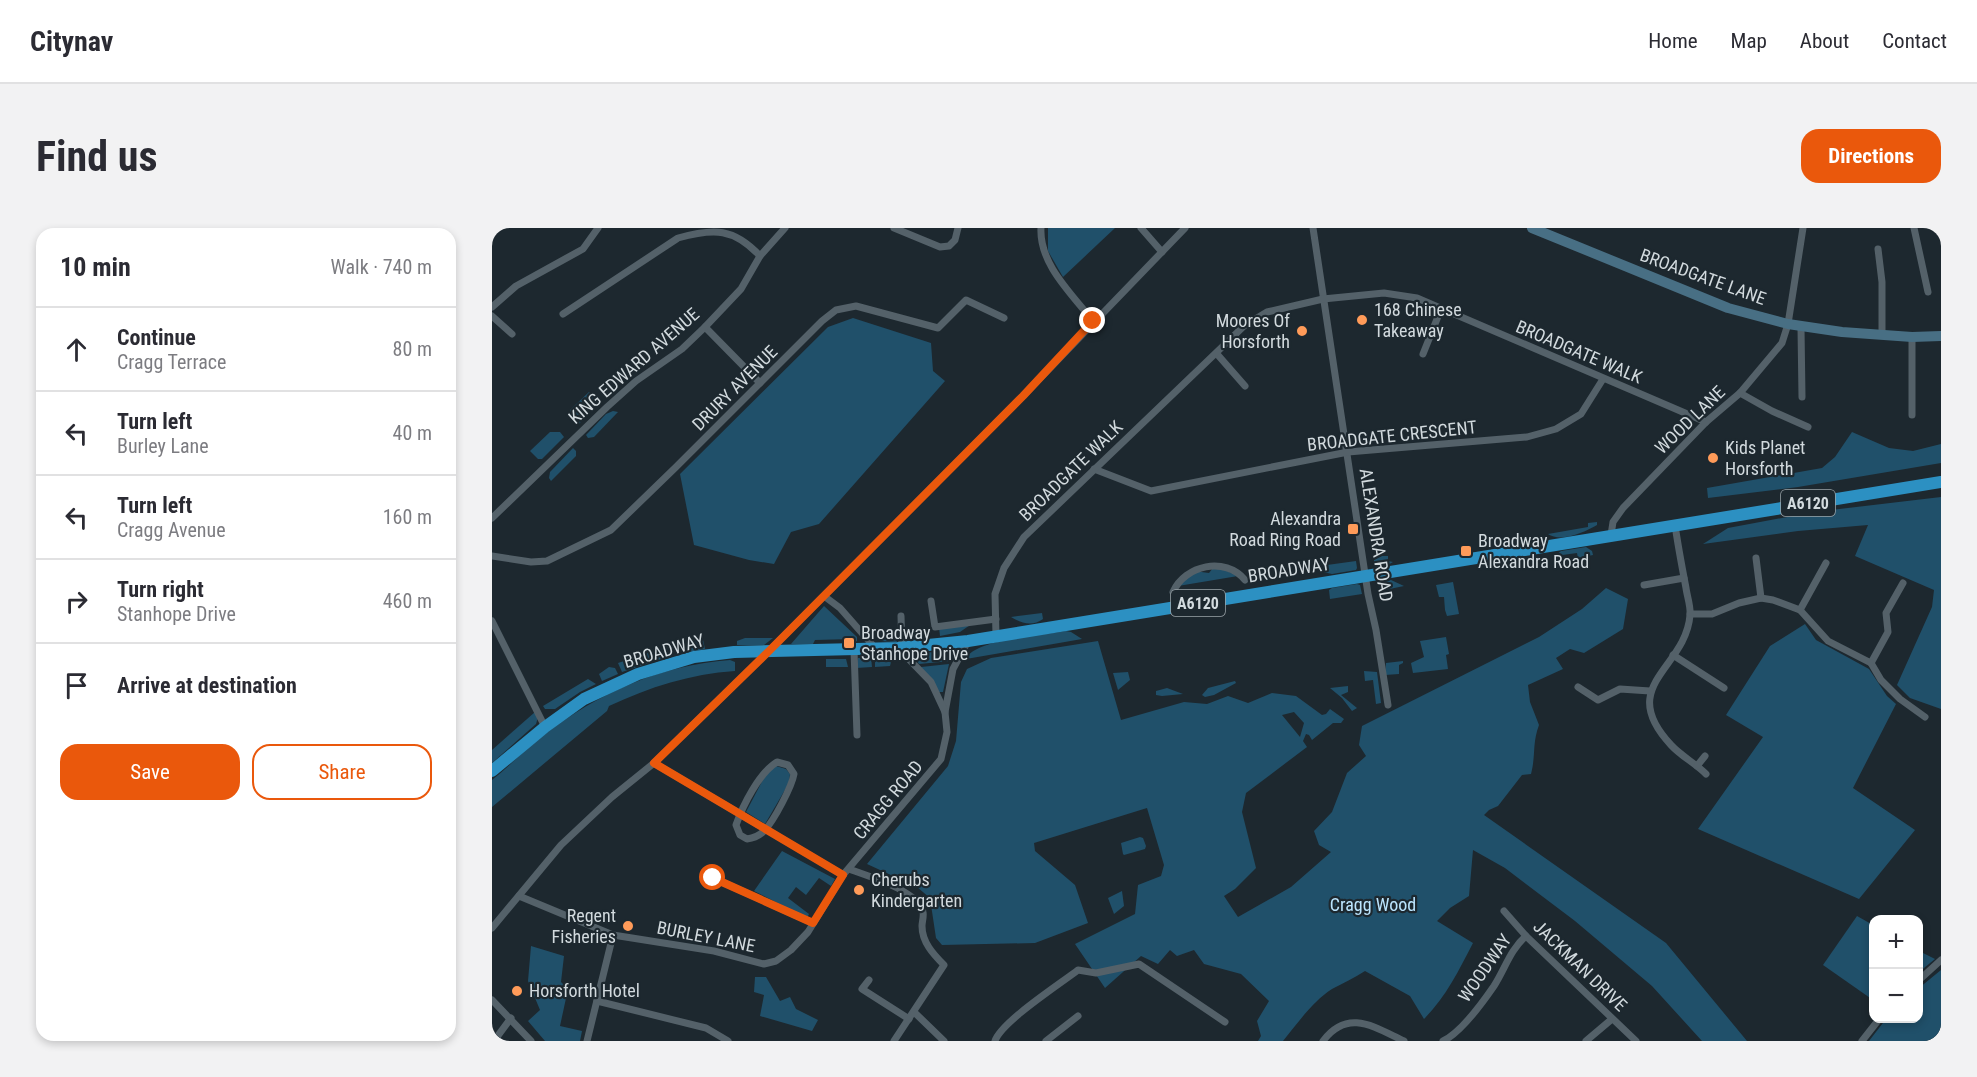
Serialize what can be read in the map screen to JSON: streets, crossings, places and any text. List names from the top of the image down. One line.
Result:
{"streets":{"highway":["A6120","BROADWAY"],"street":["BROADGATE LANE","BROADGATE WALK","KING EDWARD AVENUE","DRURY AVENUE","WOOD LANE","BROADGATE CRESCENT","ALEXANDRA ROAD","CRAGG ROAD","BURLEY LANE","JACKMAN DRIVE","WOODWAY"]},"crossings":[["BROADGATE LANE","WOOD LANE"],["BROADGATE WALK","WOOD LANE"],["BROADGATE WALK","BROADGATE CRESCENT"],["BROADGATE WALK","ALEXANDRA ROAD"],["BROADGATE WALK","BROADWAY"],["WOOD LANE","BROADWAY"],["BROADGATE CRESCENT","ALEXANDRA ROAD"],["ALEXANDRA ROAD","BROADWAY"],["BROADWAY","CRAGG ROAD"],["CRAGG ROAD","BURLEY LANE"],["JACKMAN DRIVE","WOODWAY"]],"parks":["Cragg Wood"],"places":{"other":["168 Chinese Takeaway","Moores Of Horsforth","Kids Planet Horsforth","Cherubs Kindergarten","Regent Fisheries","Horsforth Hotel"],"transit":["Alexandra Road Ring Road","Broadway Alexandra Road","Broadway Stanhope Drive"]},"page":{"header":"Citynav","nav":["Home","Map","About","Contact"],"buttons":["Directions",["Save","Share"]],"title":"Find us","heading":["10 min","Walk · 740 m"],"list":[["Continue","Cragg Terrace","80 m"],["Turn left","Burley Lane","40 m"],["Turn left","Cragg Avenue","160 m"],["Turn right","Stanhope Drive","460 m"],"Arrive at destination"],"map_buttons":["+","−"]}}
